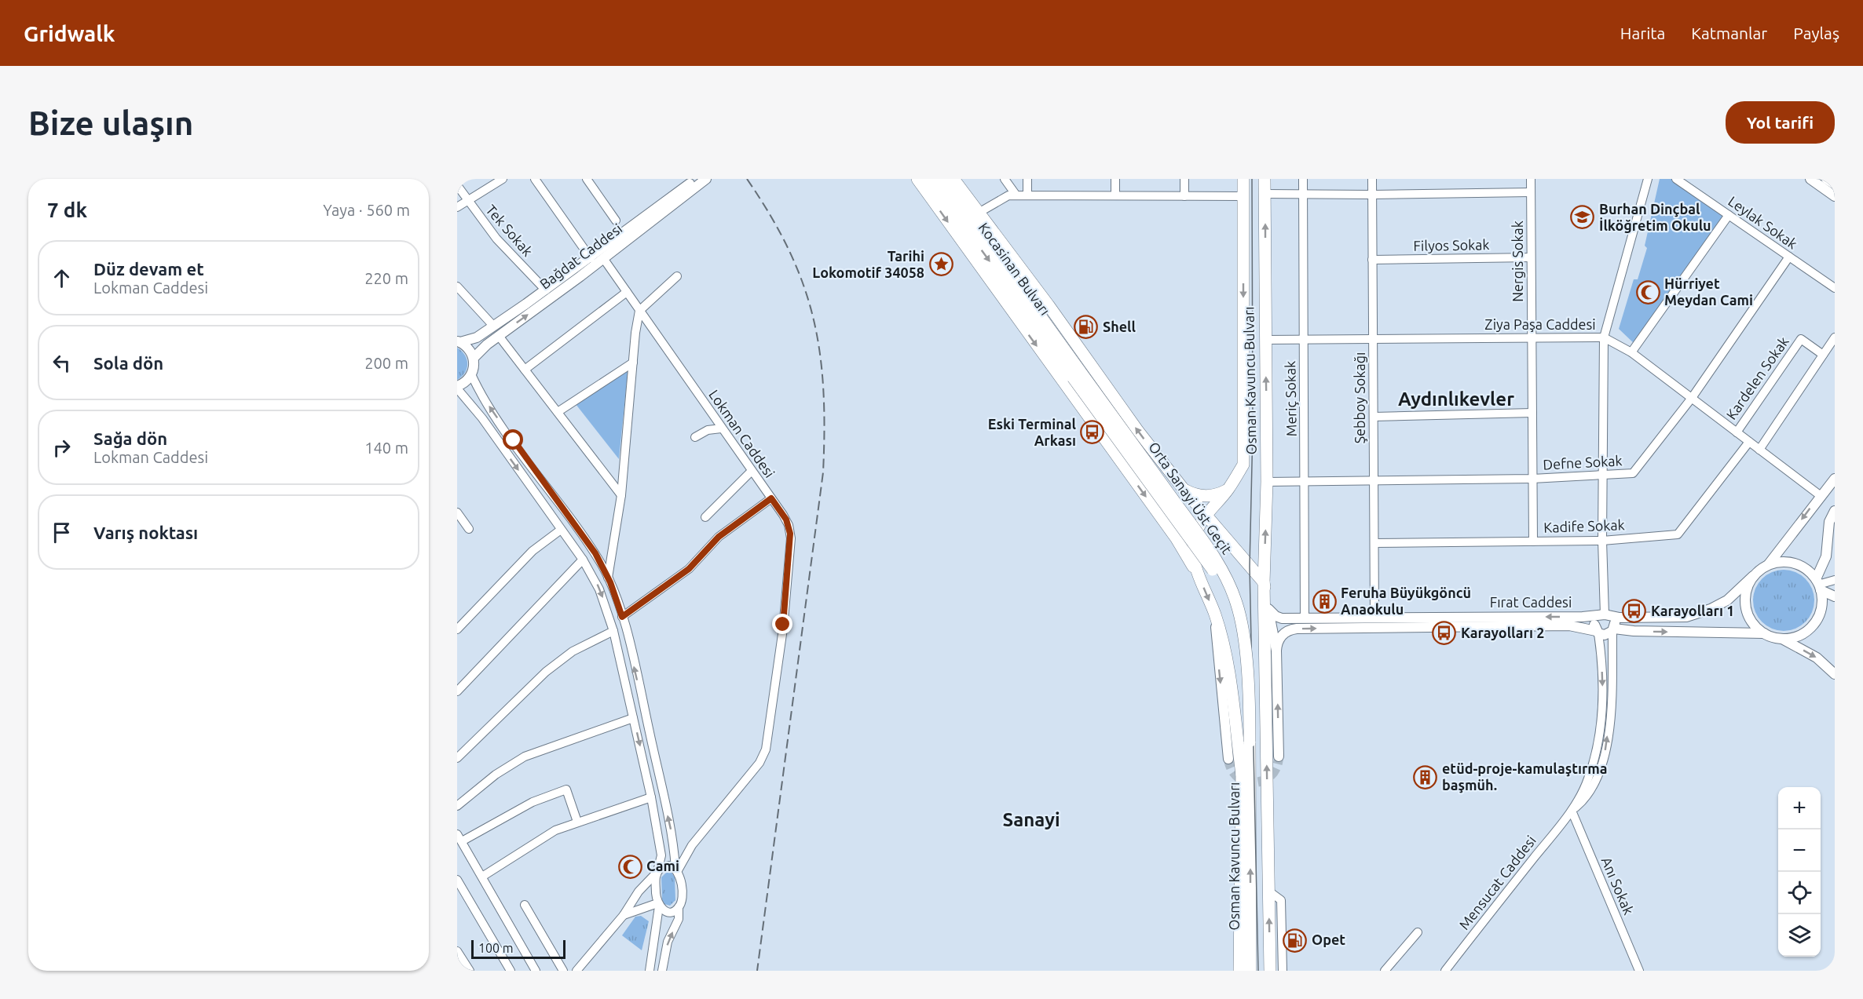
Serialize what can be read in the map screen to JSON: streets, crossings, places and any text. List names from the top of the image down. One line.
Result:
{"streets":{"highway":["Kocasinan Bulvarı","Osman Kavuncu Bulvarı","Orta Sanayi Üst Geçit"],"main road":["Bağdat Caddesi","Fırat Caddesi"],"street":["Leylak Sokak","Tek Sokak","Filyos Sokak","Nergis Sokak","Ziya Paşa Caddesi","Kardelen Sokak","Şebboy Sokağı","Meriç Sokak","Lokman Caddesi","Defne Sokak","Kadife Sokak","Mensucat Caddesi","Anı Sokak"]},"crossings":[["Leylak Sokak","Defne Sokak"],["Tek Sokak","Bağdat Caddesi"],["Filyos Sokak","Nergis Sokak"],["Filyos Sokak","Şebboy Sokağı"],["Bağdat Caddesi","Lokman Caddesi"],["Nergis Sokak","Ziya Paşa Caddesi"],["Nergis Sokak","Defne Sokak"],["Nergis Sokak","Kadife Sokak"],["Kocasinan Bulvarı","Orta Sanayi Üst Geçit"],["Ziya Paşa Caddesi","Kardelen Sokak"],["Ziya Paşa Caddesi","Osman Kavuncu Bulvarı"],["Ziya Paşa Caddesi","Şebboy Sokağı"],["Ziya Paşa Caddesi","Meriç Sokak"],["Ziya Paşa Caddesi","Defne Sokak"],["Ziya Paşa Caddesi","Kadife Sokak"],["Osman Kavuncu Bulvarı","Defne Sokak"],["Osman Kavuncu Bulvarı","Orta Sanayi Üst Geçit"],["Şebboy Sokağı","Defne Sokak"],["Şebboy Sokağı","Kadife Sokak"],["Şebboy Sokağı","Fırat Caddesi"],["Meriç Sokak","Defne Sokak"],["Meriç Sokak","Fırat Caddesi"],["Fırat Caddesi","Mensucat Caddesi"],["Mensucat Caddesi","Anı Sokak"]],"districts":["Aydınlıkevler","Sanayi"],"places":{"school or university":["Burhan Dinçbal İlköğretim Okulu"],"place":["Tarihi Lokomotif 34058"],"mosque":["Hürriyet Meydan Cami","Cami"],"fuel station":["Shell","Opet"],"bus stop":["Eski Terminal Arkası","Karayolları 1","Karayolları 2"],"building":["Feruha Büyükgöncü Anaokulu","etüd-proje-kamulaştırma başmüh."]},"scale_bar":"100 m","page":{"header":"Gridwalk","nav":["Harita","Katmanlar","Paylaş"],"buttons":"Yol tarifi","title":"Bize ulaşın","heading":["7 dk","Yaya · 560 m"],"list":[["Düz devam et","Lokman Caddesi","220 m"],["Sola dön","200 m"],["Sağa dön","Lokman Caddesi","140 m"],"Varış noktası"],"map_buttons":["+","−"],"scale":"100 m"}}
